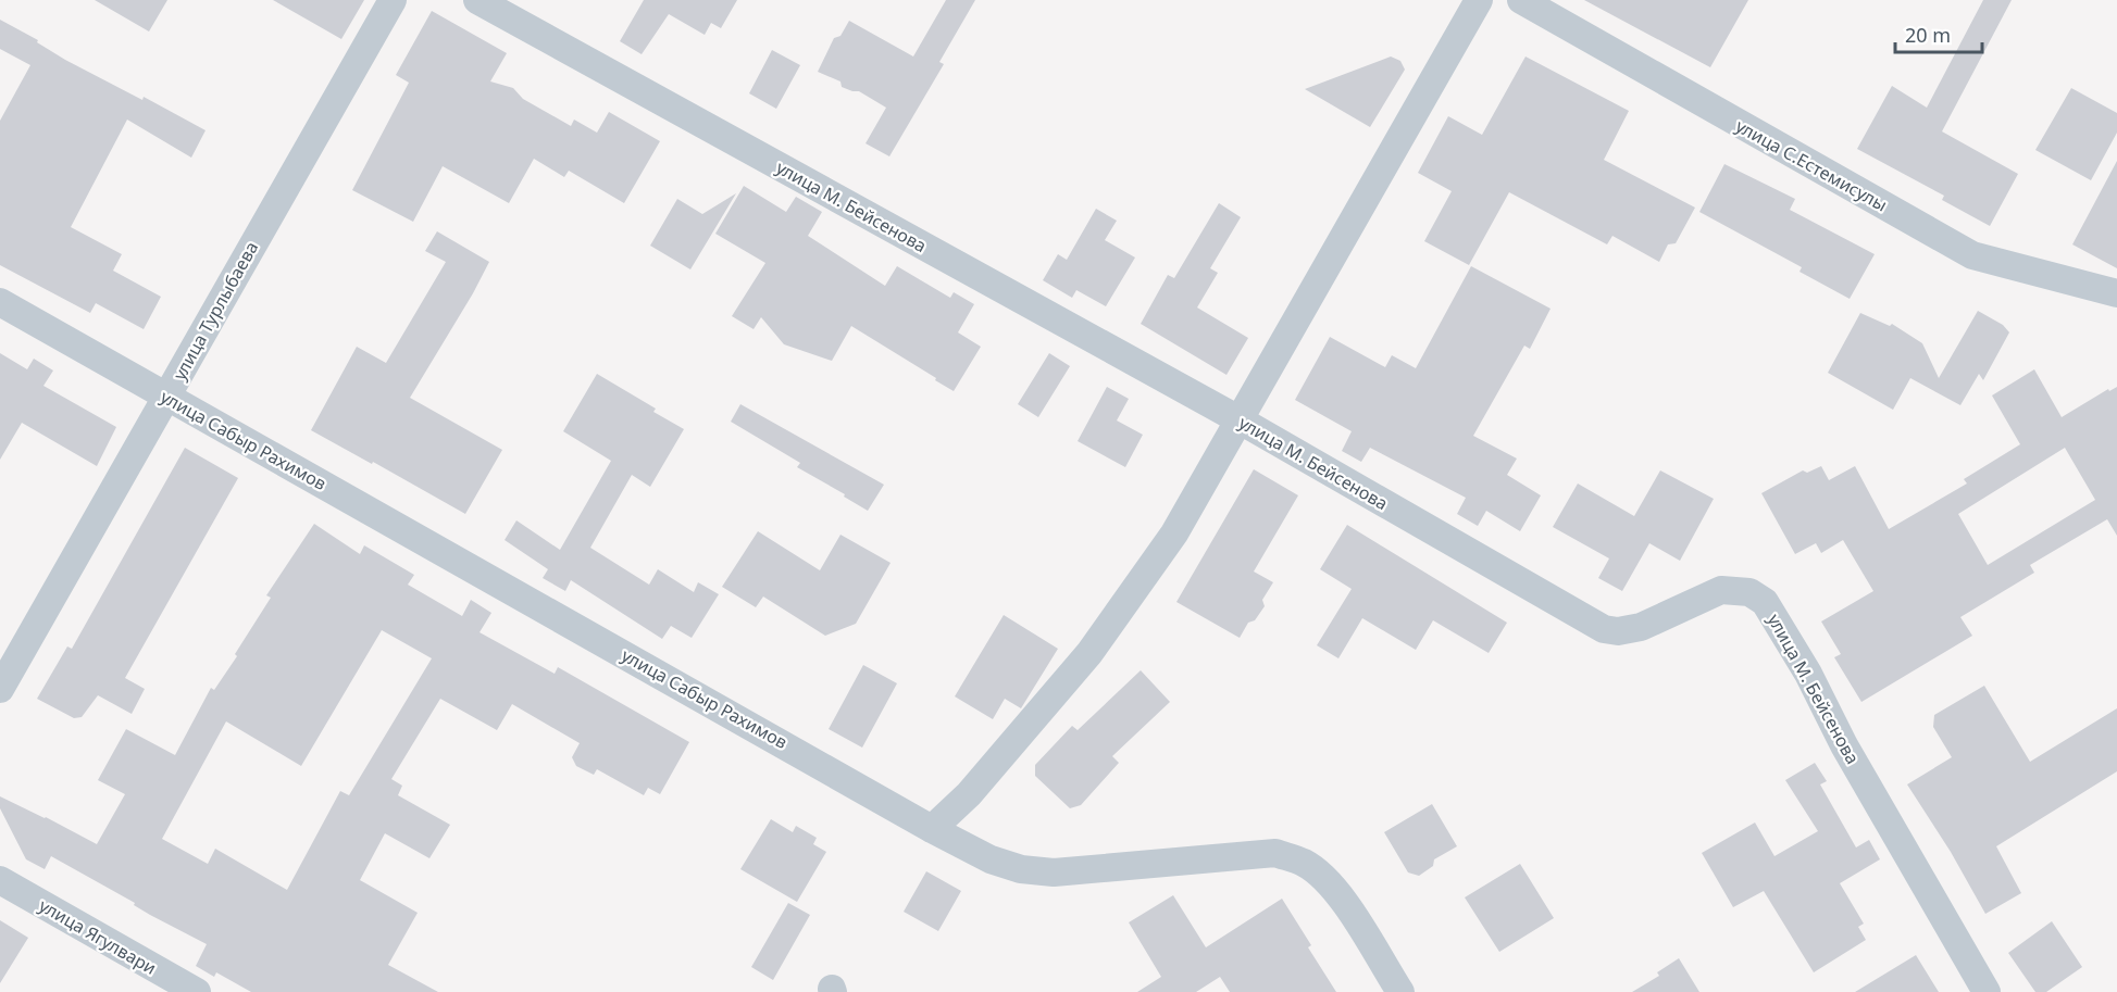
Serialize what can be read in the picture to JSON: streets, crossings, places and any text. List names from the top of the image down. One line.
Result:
{"streets":{"street":["улица С.Естемисулы","улица М. Бейсенова","улица Турлыбаева","улица Сабыр Рахимов","улица Ягулвари"]},"crossings":[["улица Турлыбаева","улица Сабыр Рахимов"]],"scale_bar":"20 m"}
